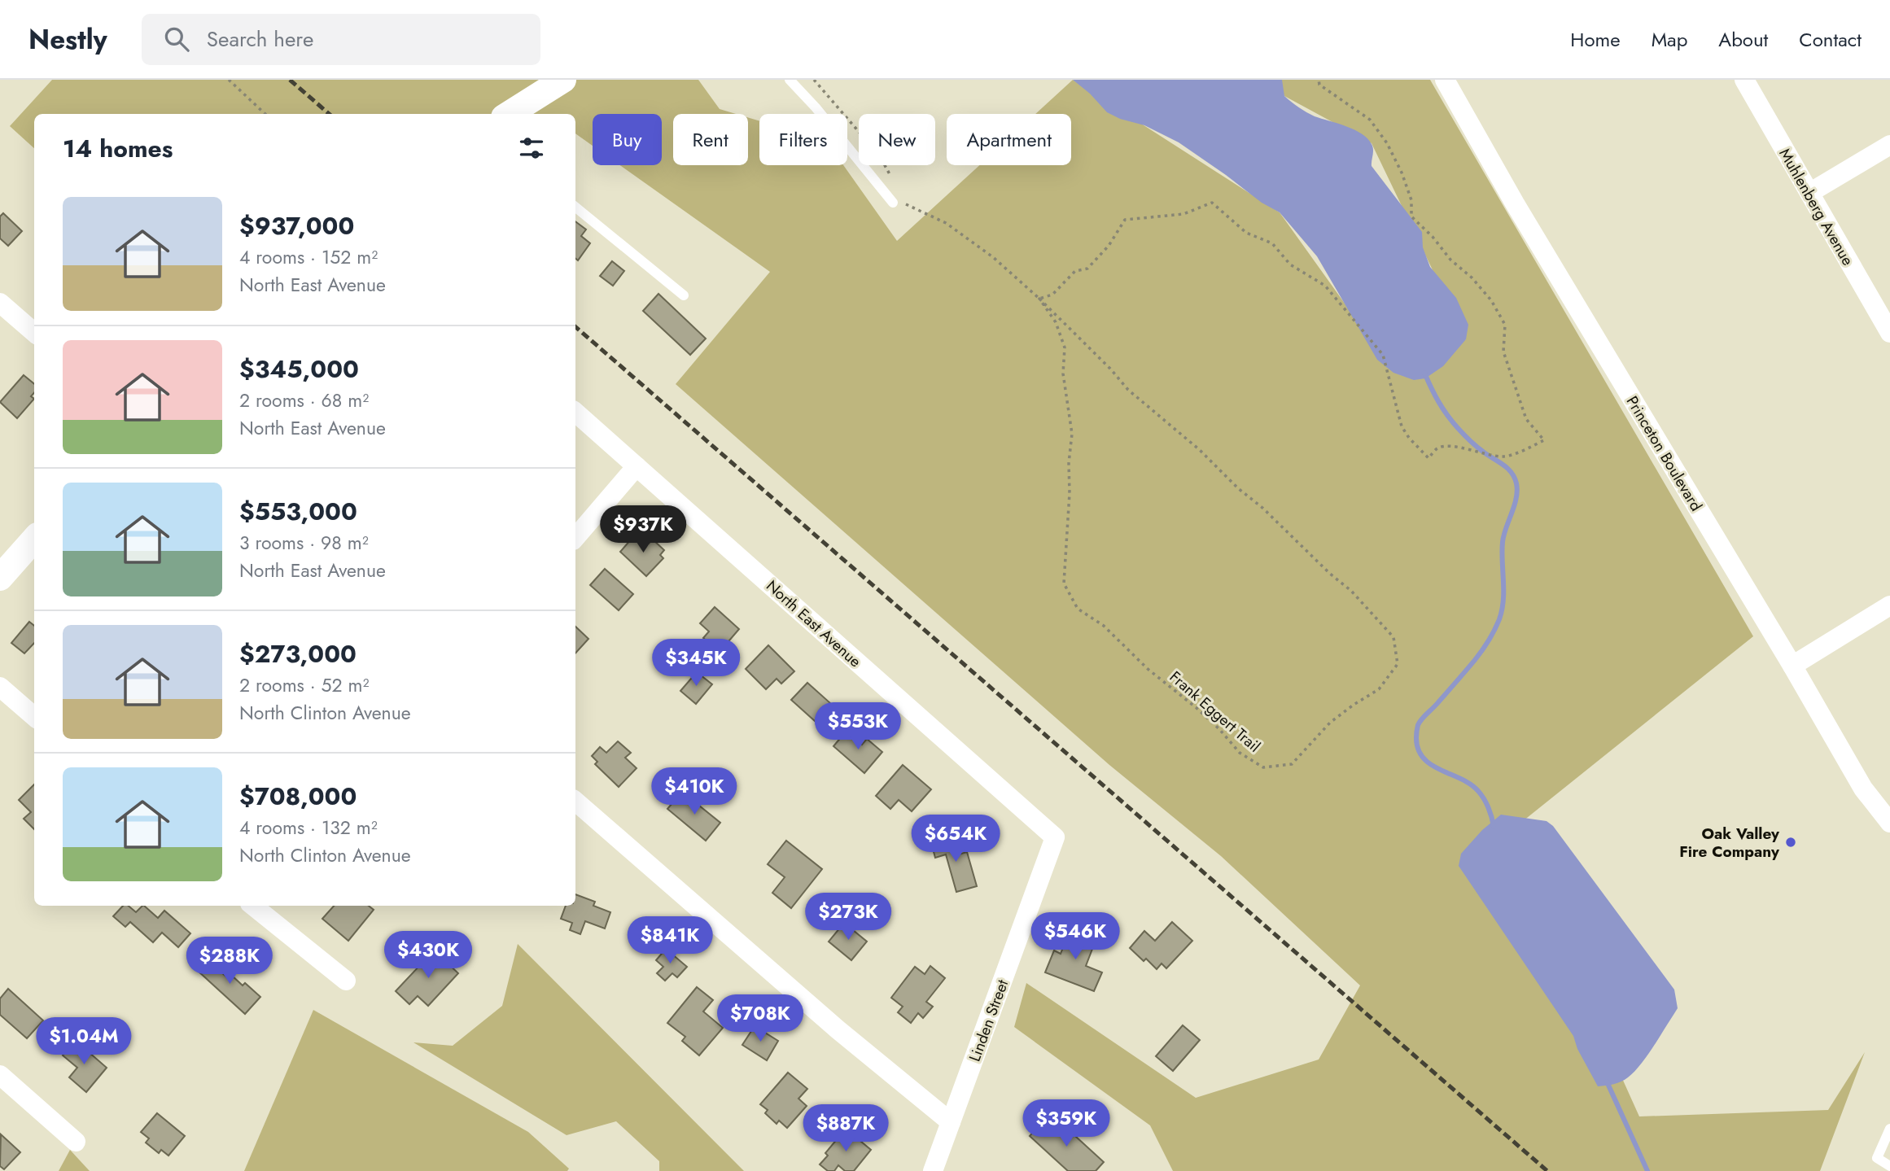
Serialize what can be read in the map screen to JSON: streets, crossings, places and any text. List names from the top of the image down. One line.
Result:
{"streets":{"street":["Muhlenberg Avenue","Princeton Boulevard","North East Avenue","Linden Street"],"path":["Frank Eggert Trail"]},"crossings":[["North East Avenue","Linden Street"]],"places":["Oak Valley Fire Company"],"page":{"header":"Nestly","search":"Search here","nav":["Home","Map","About","Contact"],"chip":["Buy","Rent","Filters","New","Apartment"],"heading":"14 homes","list":[{"name":"$937,000","note":"4 rooms · 152 m² · North East Avenue"},{"name":"$345,000","note":"2 rooms · 68 m² · North East Avenue"},{"name":"$553,000","note":"3 rooms · 98 m² · North East Avenue"},{"name":"$273,000","note":"2 rooms · 52 m² · North Clinton Avenue"},{"name":"$708,000","note":"4 rooms · 132 m² · North Clinton Avenue"}],"price":["$937K","$345K","$553K","$410K","$654K","$273K","$546K","$841K","$430K","$288K","$708K","$1.04M","$359K","$887K"]}}
